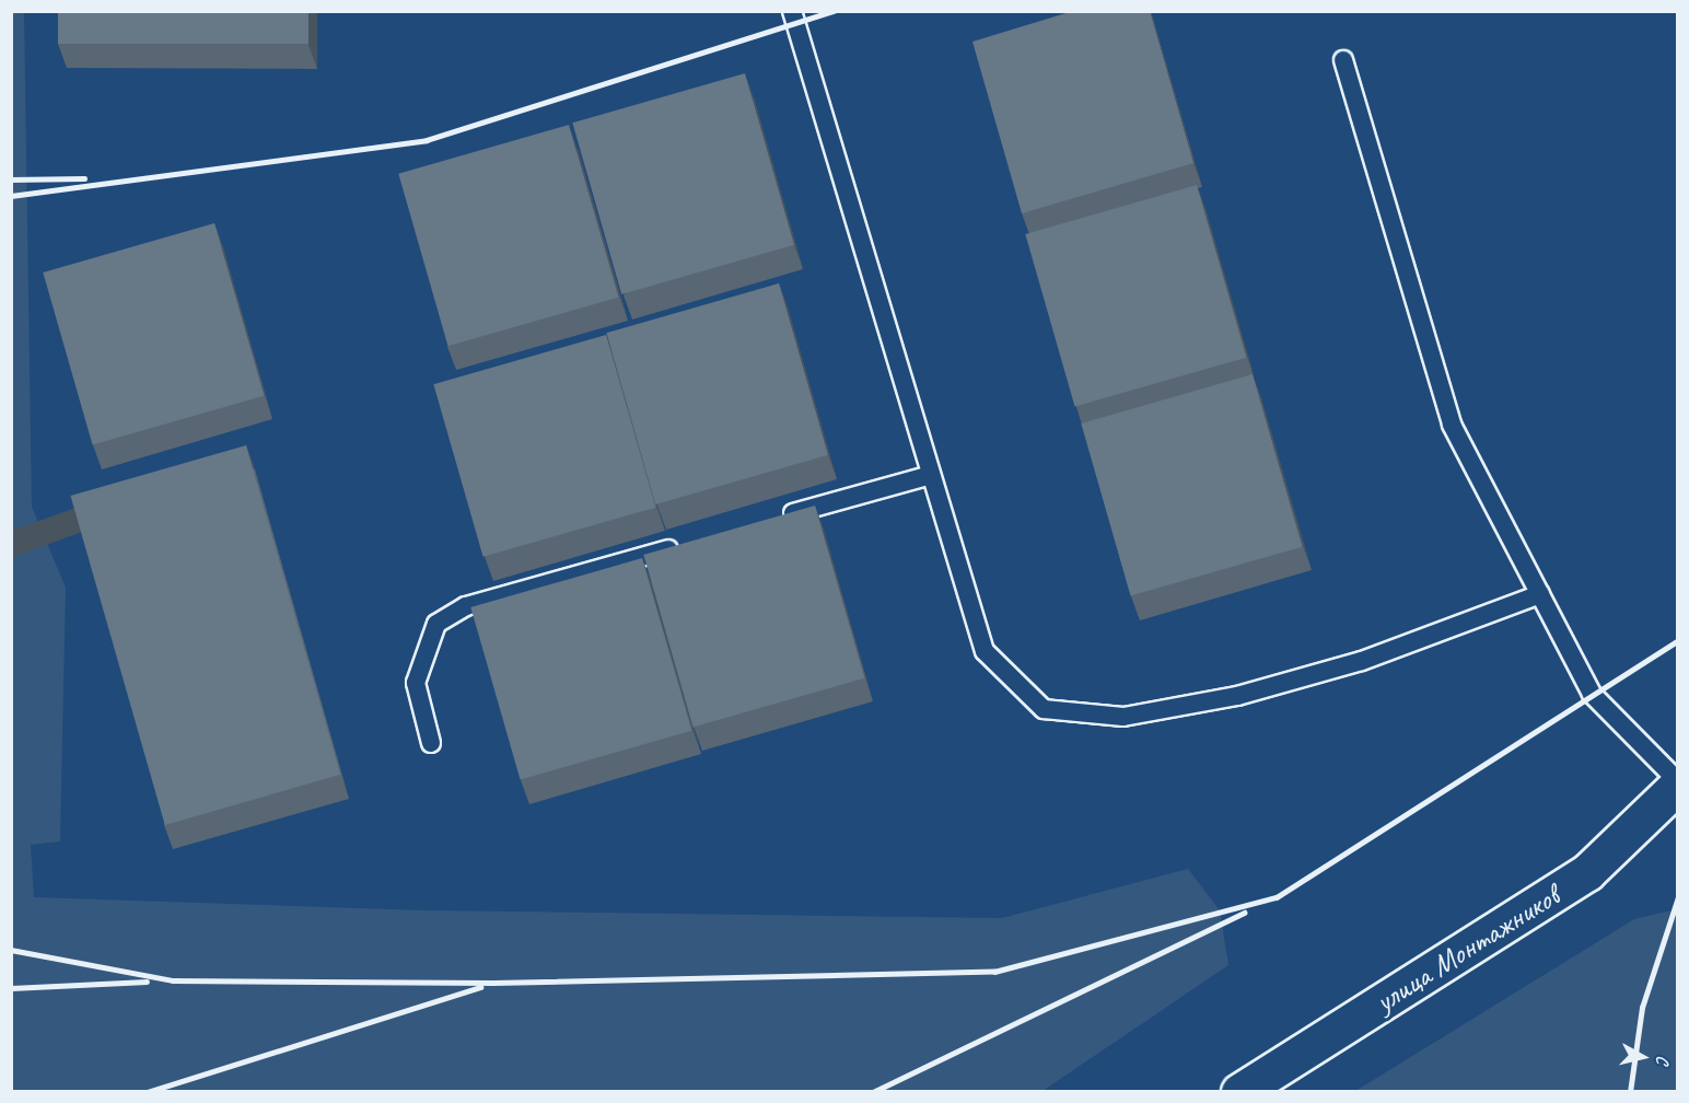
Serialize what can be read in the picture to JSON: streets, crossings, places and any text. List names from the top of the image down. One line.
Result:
{"streets":{"street":["улица Монтажников"]},"north":"right"}
